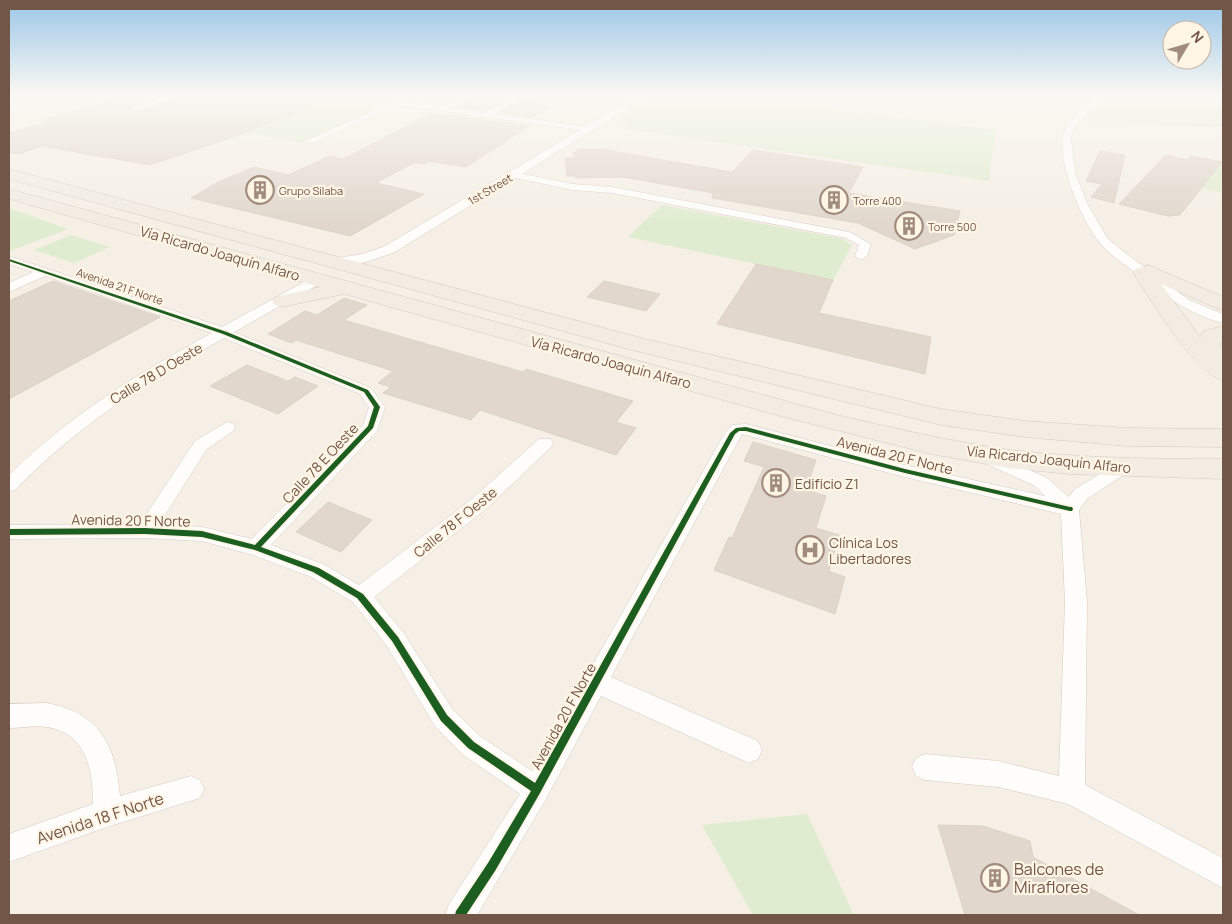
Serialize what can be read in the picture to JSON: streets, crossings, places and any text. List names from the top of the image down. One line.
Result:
{"streets":{"main road":["Vía Ricardo Joaquín Alfaro"],"street":["1st Street","Avenida 21 F Norte","Calle 78 D Oeste","Avenida 20 F Norte","Calle 78 E Oeste","Calle 78 F Oeste","Avenida 18 F Norte"]},"crossings":[["1st Street","Vía Ricardo Joaquín Alfaro"],["Vía Ricardo Joaquín Alfaro","Calle 78 D Oeste"],["Avenida 21 F Norte","Calle 78 D Oeste"],["Avenida 21 F Norte","Calle 78 E Oeste"],["Calle 78 D Oeste","Calle 78 E Oeste"],["Avenida 20 F Norte","Calle 78 E Oeste"],["Avenida 20 F Norte","Calle 78 F Oeste"]],"places":{"building":["Grupo Silaba","Torre 400","Torre 500","Edificio Z1","Balcones de Miraflores"],"hospital":["Clínica Los Libertadores"]},"north":"top right"}
